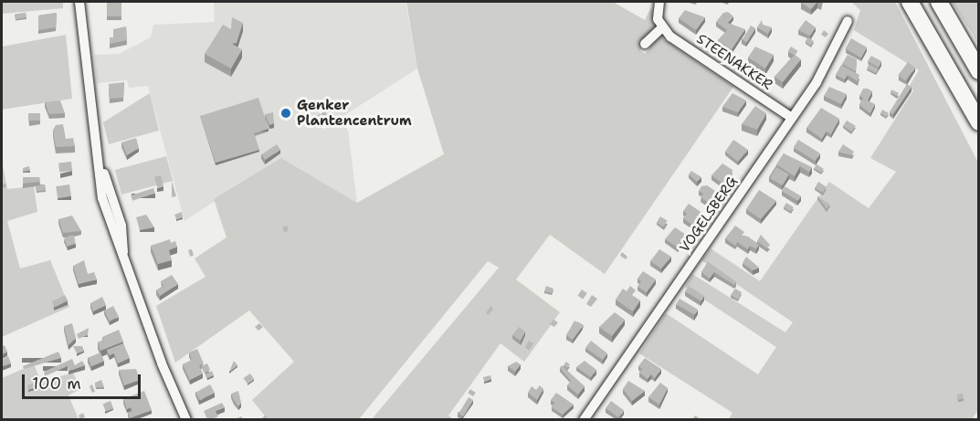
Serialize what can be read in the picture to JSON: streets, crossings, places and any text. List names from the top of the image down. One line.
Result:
{"streets":{"street":["STEENAKKER","VOGELSBERG"]},"crossings":[["STEENAKKER","VOGELSBERG"]],"places":["Genker Plantencentrum"],"scale_bar":"100 m"}
